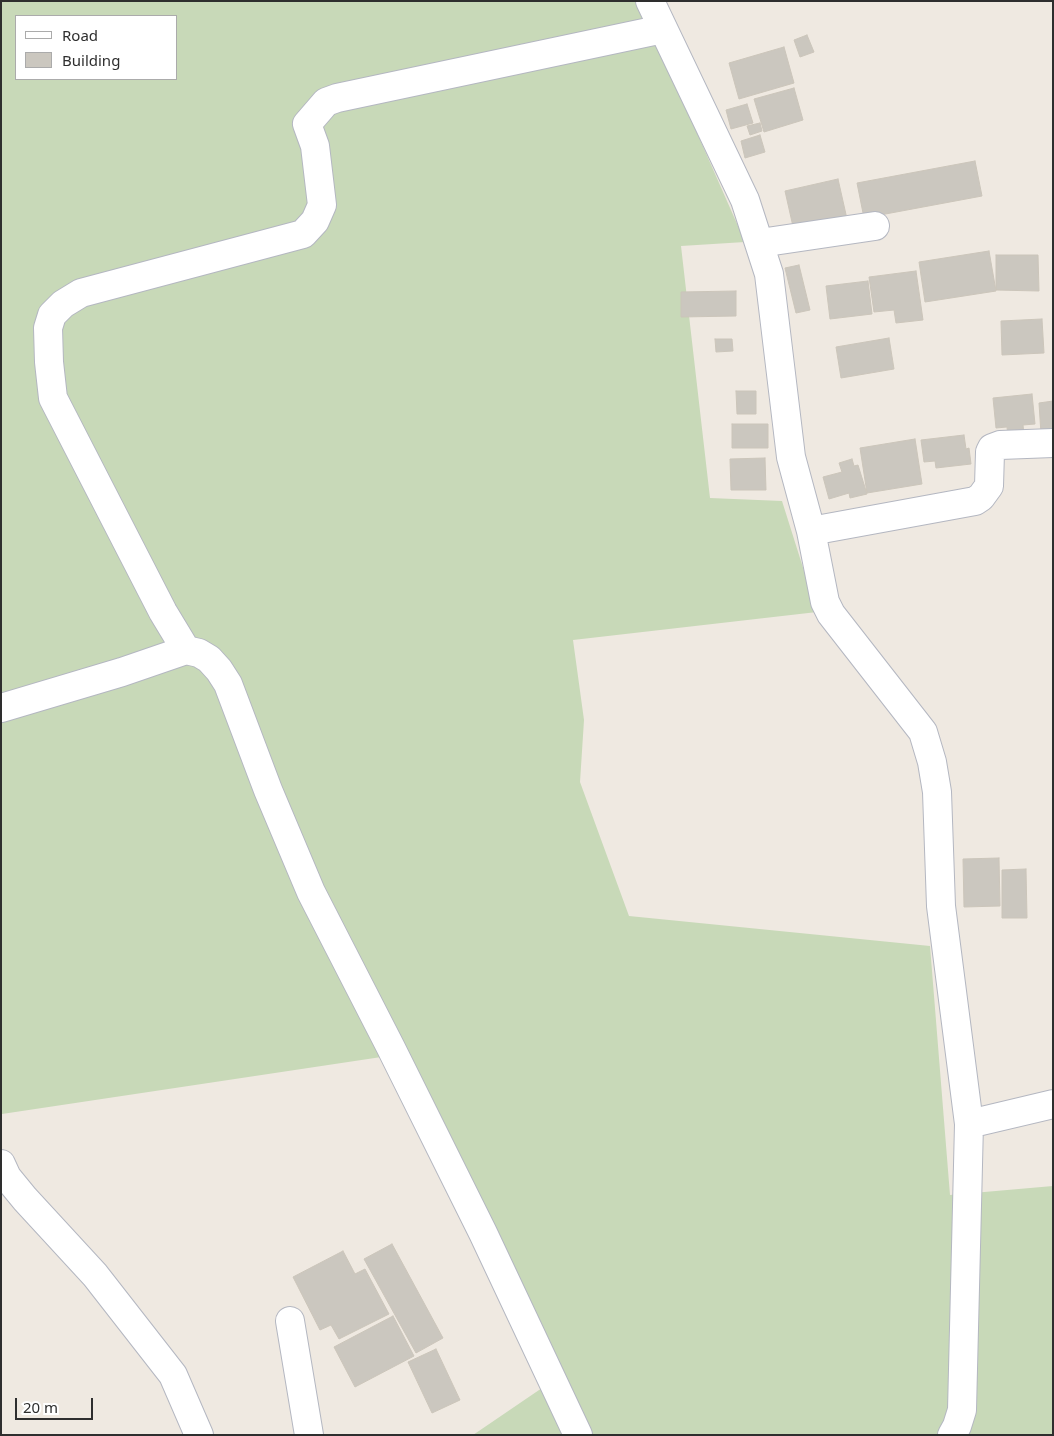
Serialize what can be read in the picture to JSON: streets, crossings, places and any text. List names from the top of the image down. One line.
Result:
{"legend":["Road","Building"],"scale_bar":"20 m"}
